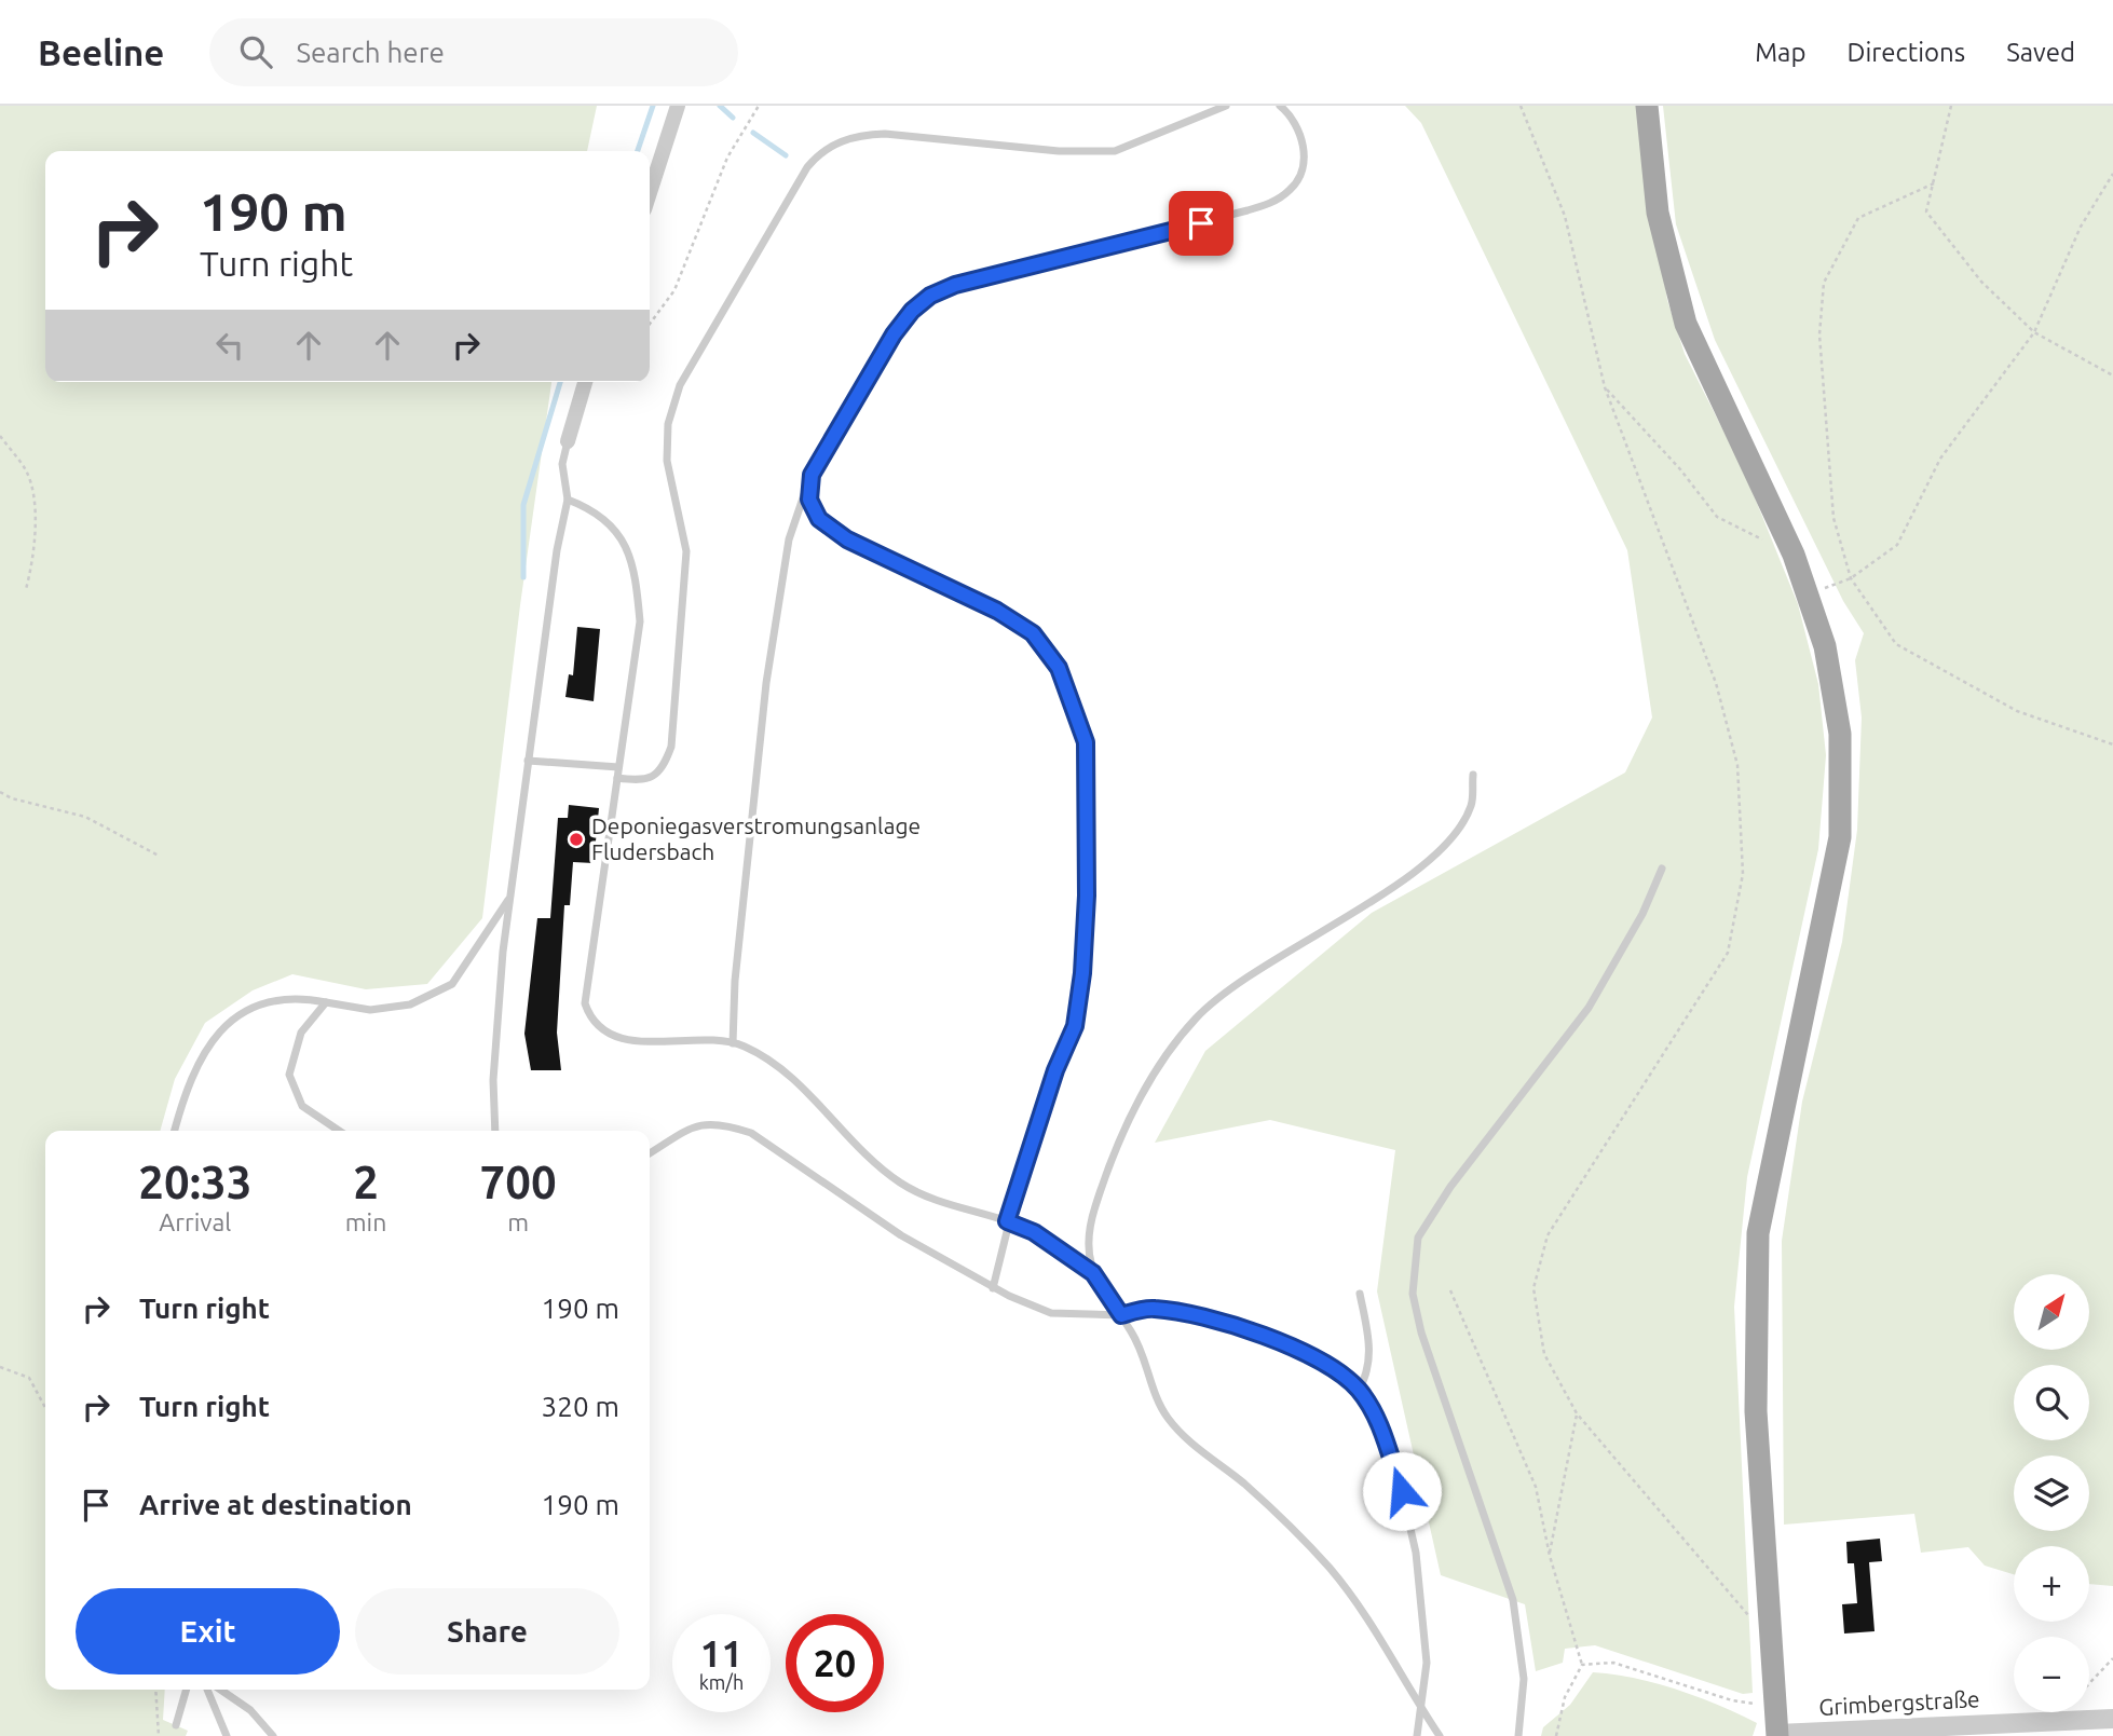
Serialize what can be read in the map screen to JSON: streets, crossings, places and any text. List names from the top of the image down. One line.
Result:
{"streets":{"street":["Grimbergstraße"]},"places":["Deponiegasverstromungsanlage Fludersbach"],"north":"top right","page":{"header":"Beeline","search":"Search here","nav":["Map","Directions","Saved"],"turn":["190 m","Turn right"],"eta":["20:33","Arrival","2","min","700","m"],"list":[{"name":"Turn right","value":"190 m"},{"name":"Turn right","value":"320 m"},{"name":"Arrive at destination","value":"190 m"}],"map_buttons":["+","−"],"buttons":["Exit","Share"],"speed":"11 km/h","limit":"20"}}
